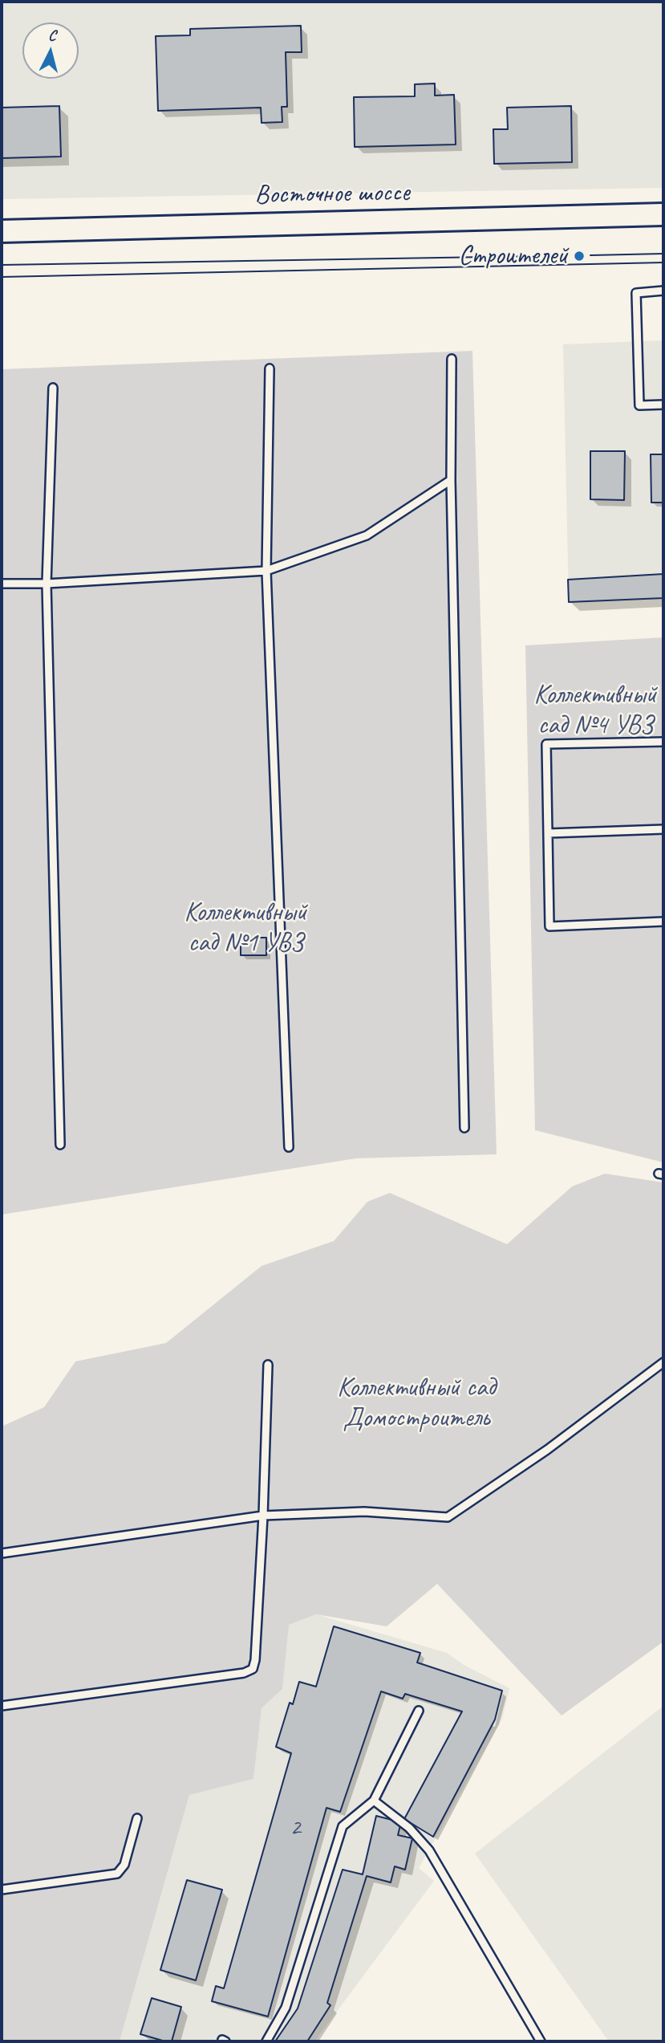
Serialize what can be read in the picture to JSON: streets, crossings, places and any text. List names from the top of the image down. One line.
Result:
{"streets":{"main road":["Восточное шоссе"]},"parks":["Коллективный сад №4 УВЗ","Коллективный сад №1 УВЗ","Коллективный сад Домостроитель"],"places":["Строителей"],"house_numbers":["2"],"north":"top"}
